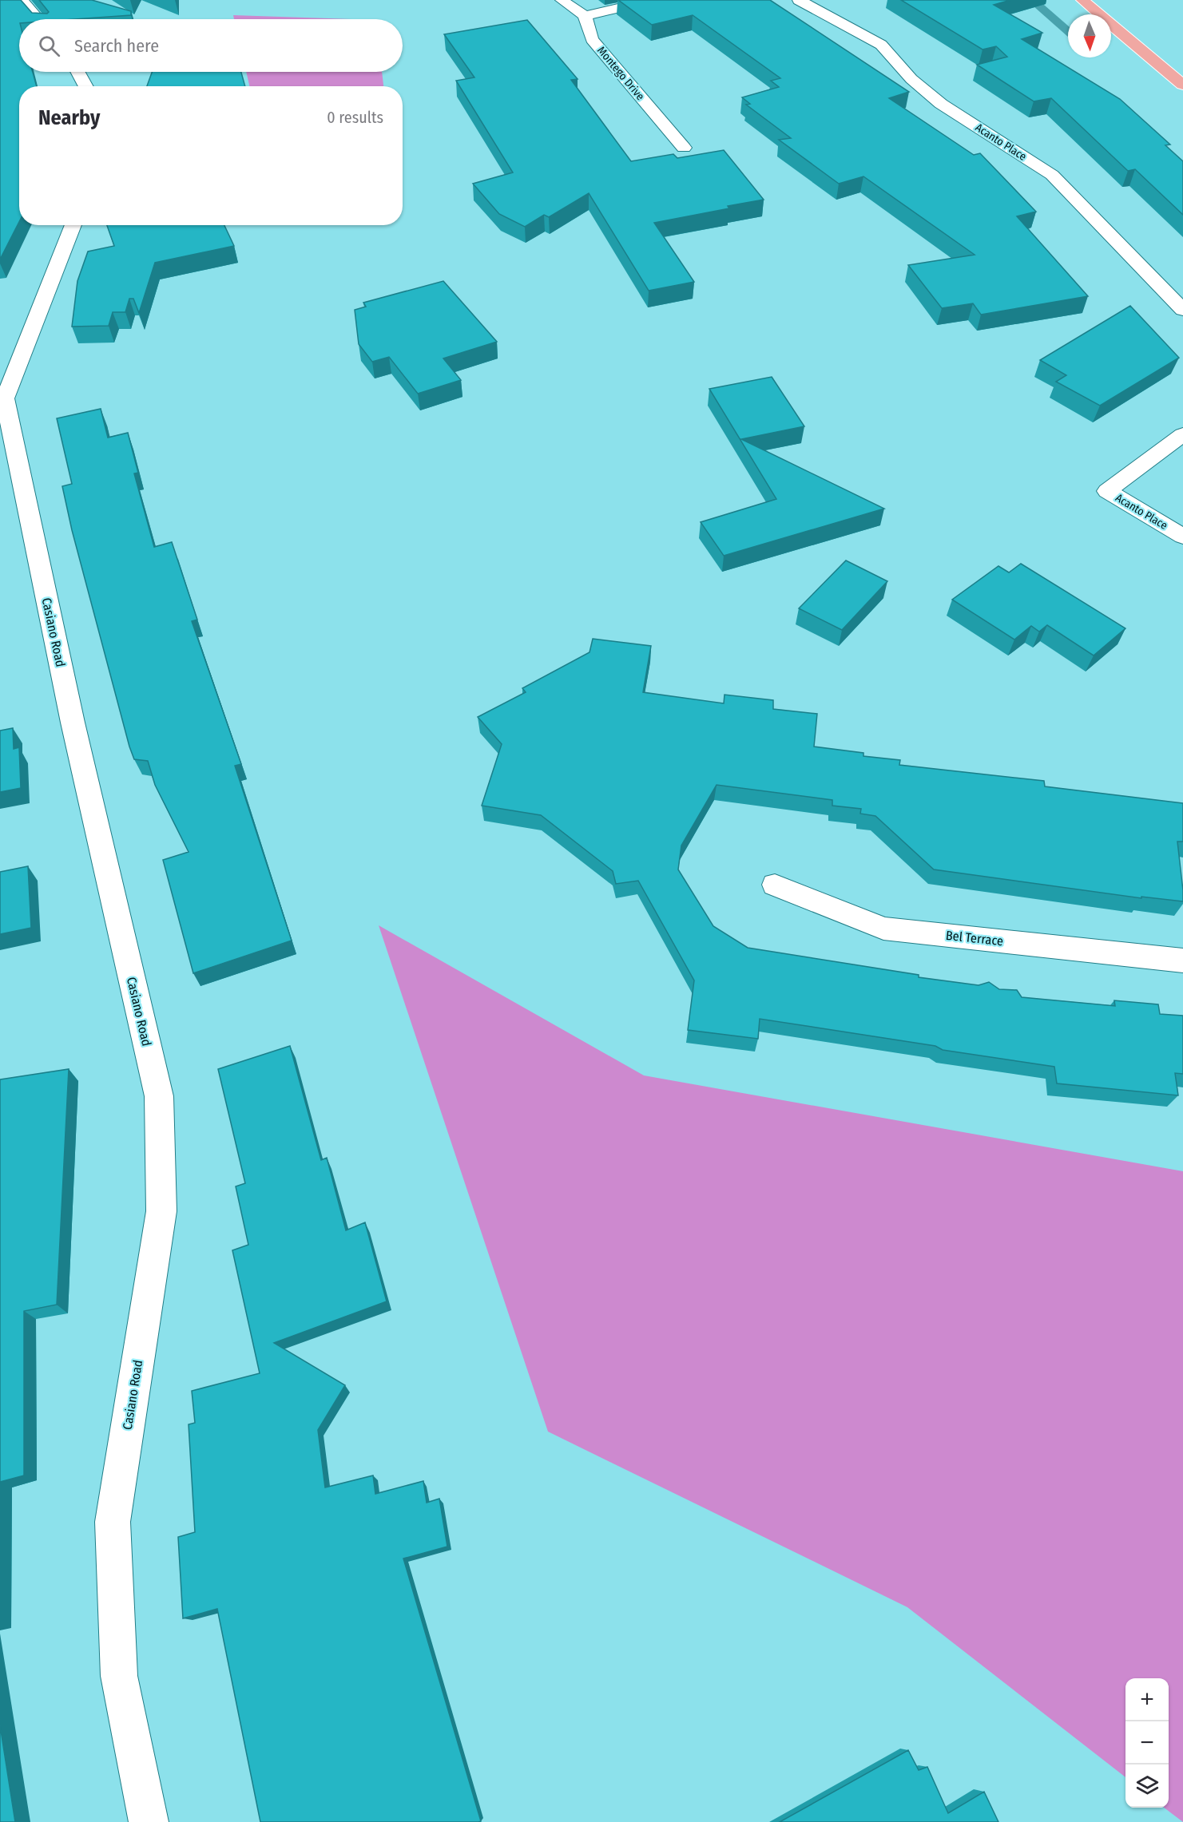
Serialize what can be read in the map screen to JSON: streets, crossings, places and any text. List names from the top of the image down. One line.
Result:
{"streets":{"street":["Montego Drive","Acanto Place","Casiano Road","Bel Terrace"]},"north":"bottom","page":{"search":"Search here","heading":["Nearby","0 results"],"map_buttons":["+","−"]}}
